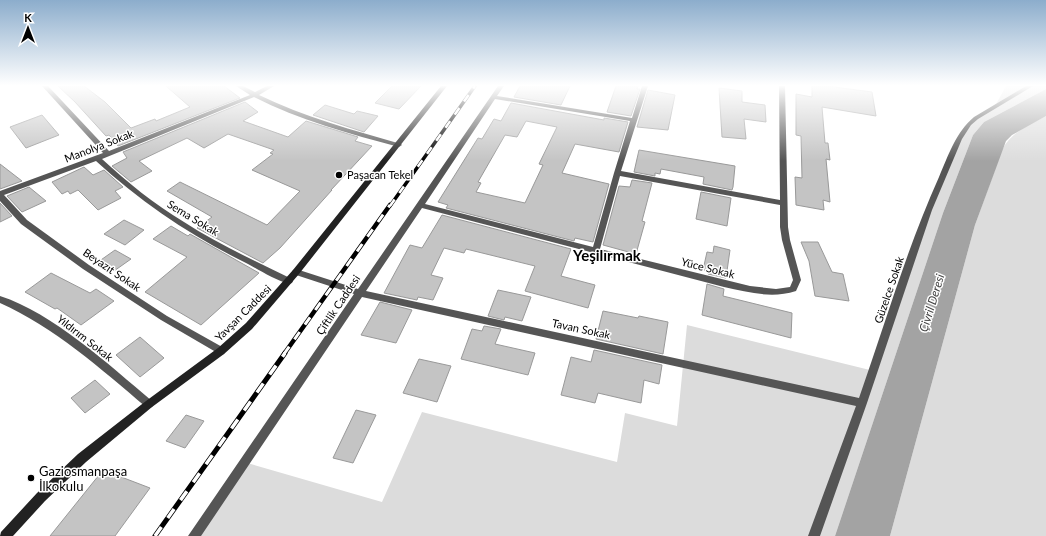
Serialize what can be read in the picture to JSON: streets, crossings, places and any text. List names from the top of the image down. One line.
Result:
{"streets":{"street":["Manolya Sokak","Sema Sokak","Yüce Sokak","Beyazıt Sokak","Güzelce Sokak","Çiftlik Caddesi","Yavşan Caddesi","Tavan Sokak","Yıldırım Sokak"]},"crossings":[["Manolya Sokak","Sema Sokak"],["Manolya Sokak","Beyazıt Sokak"],["Sema Sokak","Yavşan Caddesi"],["Yüce Sokak","Çiftlik Caddesi"],["Beyazıt Sokak","Yavşan Caddesi"],["Güzelce Sokak","Tavan Sokak"],["Çiftlik Caddesi","Tavan Sokak"],["Yavşan Caddesi","Tavan Sokak"],["Yavşan Caddesi","Yıldırım Sokak"]],"districts":["Yeşilırmak"],"water":["Çivril Deresi"],"places":["Paşacan Tekel","Gaziosmanpaşa İlkokulu"],"north":"top"}
